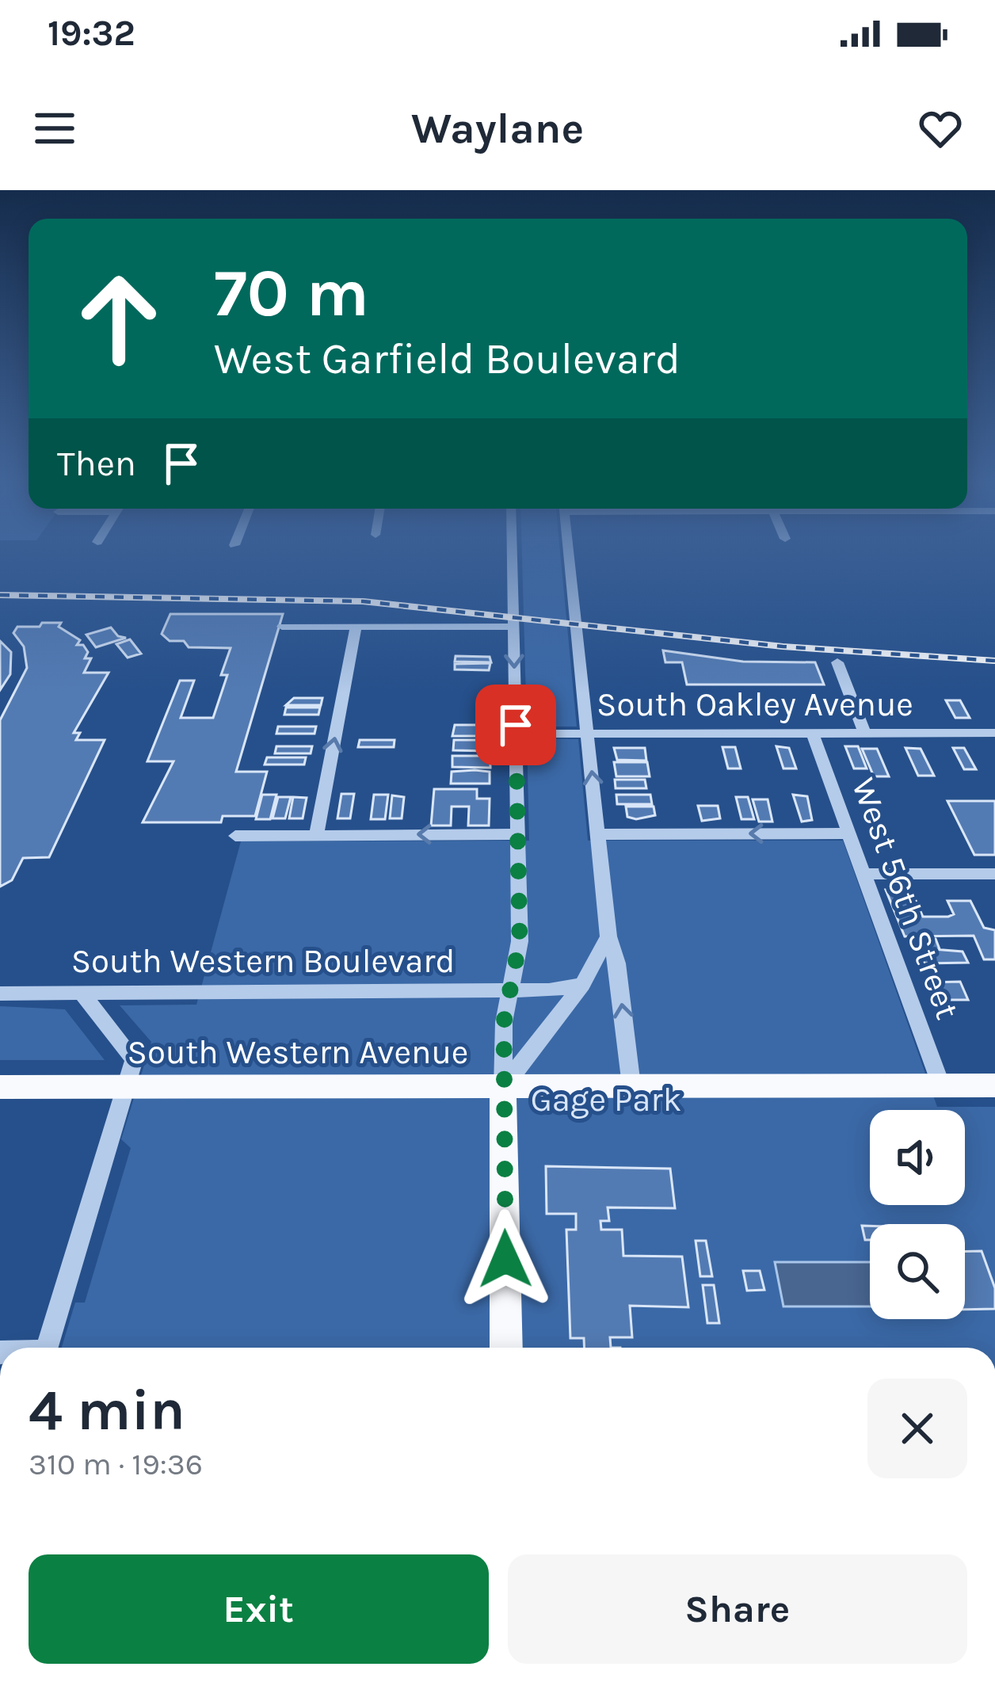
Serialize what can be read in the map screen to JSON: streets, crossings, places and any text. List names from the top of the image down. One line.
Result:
{"streets":{"main road":["South Western Avenue"],"street":["South Oakley Avenue","West 56th Street","South Western Boulevard"]},"crossings":[["South Oakley Avenue","West 56th Street"],["West 56th Street","South Western Avenue"]],"parks":["Gage Park"],"page":{"status":"19:32","header":"Waylane","turn":["70 m","West Garfield Boulevard"],"then":"Then","heading":["4 min","310 m · 19:36"],"buttons":["Exit","Share"]}}
